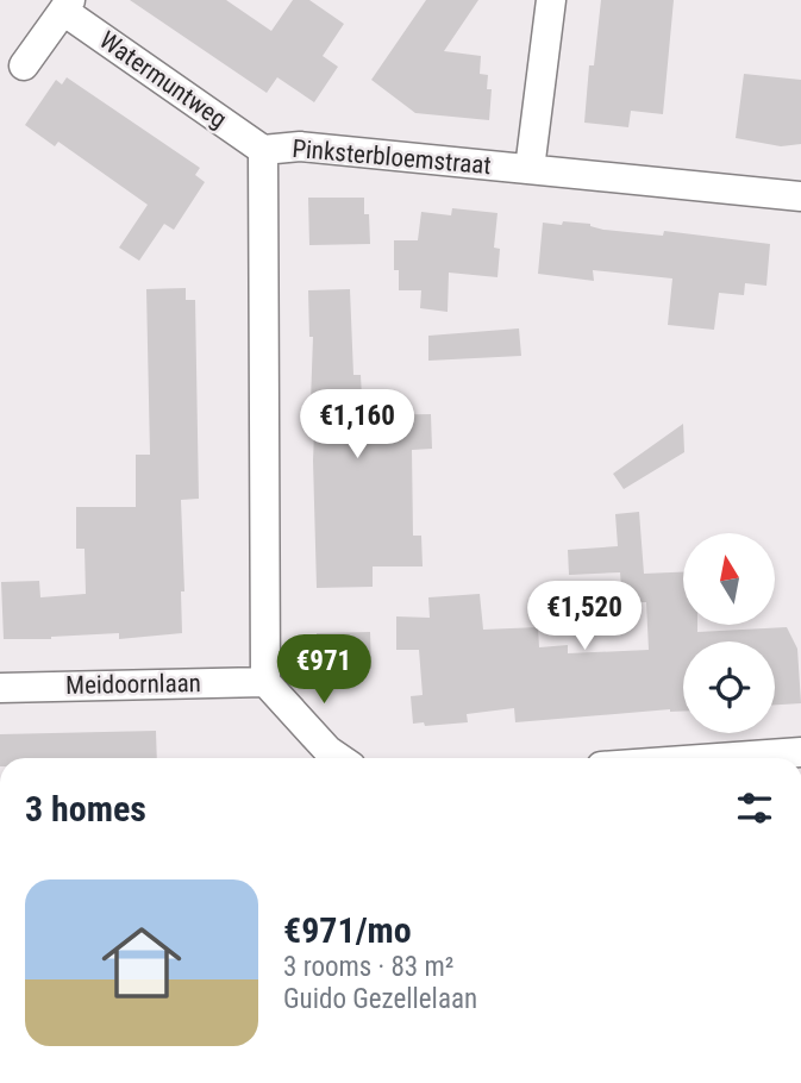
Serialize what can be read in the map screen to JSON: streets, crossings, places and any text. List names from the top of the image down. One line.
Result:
{"streets":{"street":["Watermuntweg","Pinksterbloemstraat","Meidoornlaan"]},"crossings":[["Watermuntweg","Pinksterbloemstraat"],["Pinksterbloemstraat","Meidoornlaan"]],"north":"top","page":{"price":["€1,160","€1,520","€971"],"heading":"3 homes","list":[{"name":"€971/mo","note":"3 rooms · 83 m² · Guido Gezellelaan"}]}}
